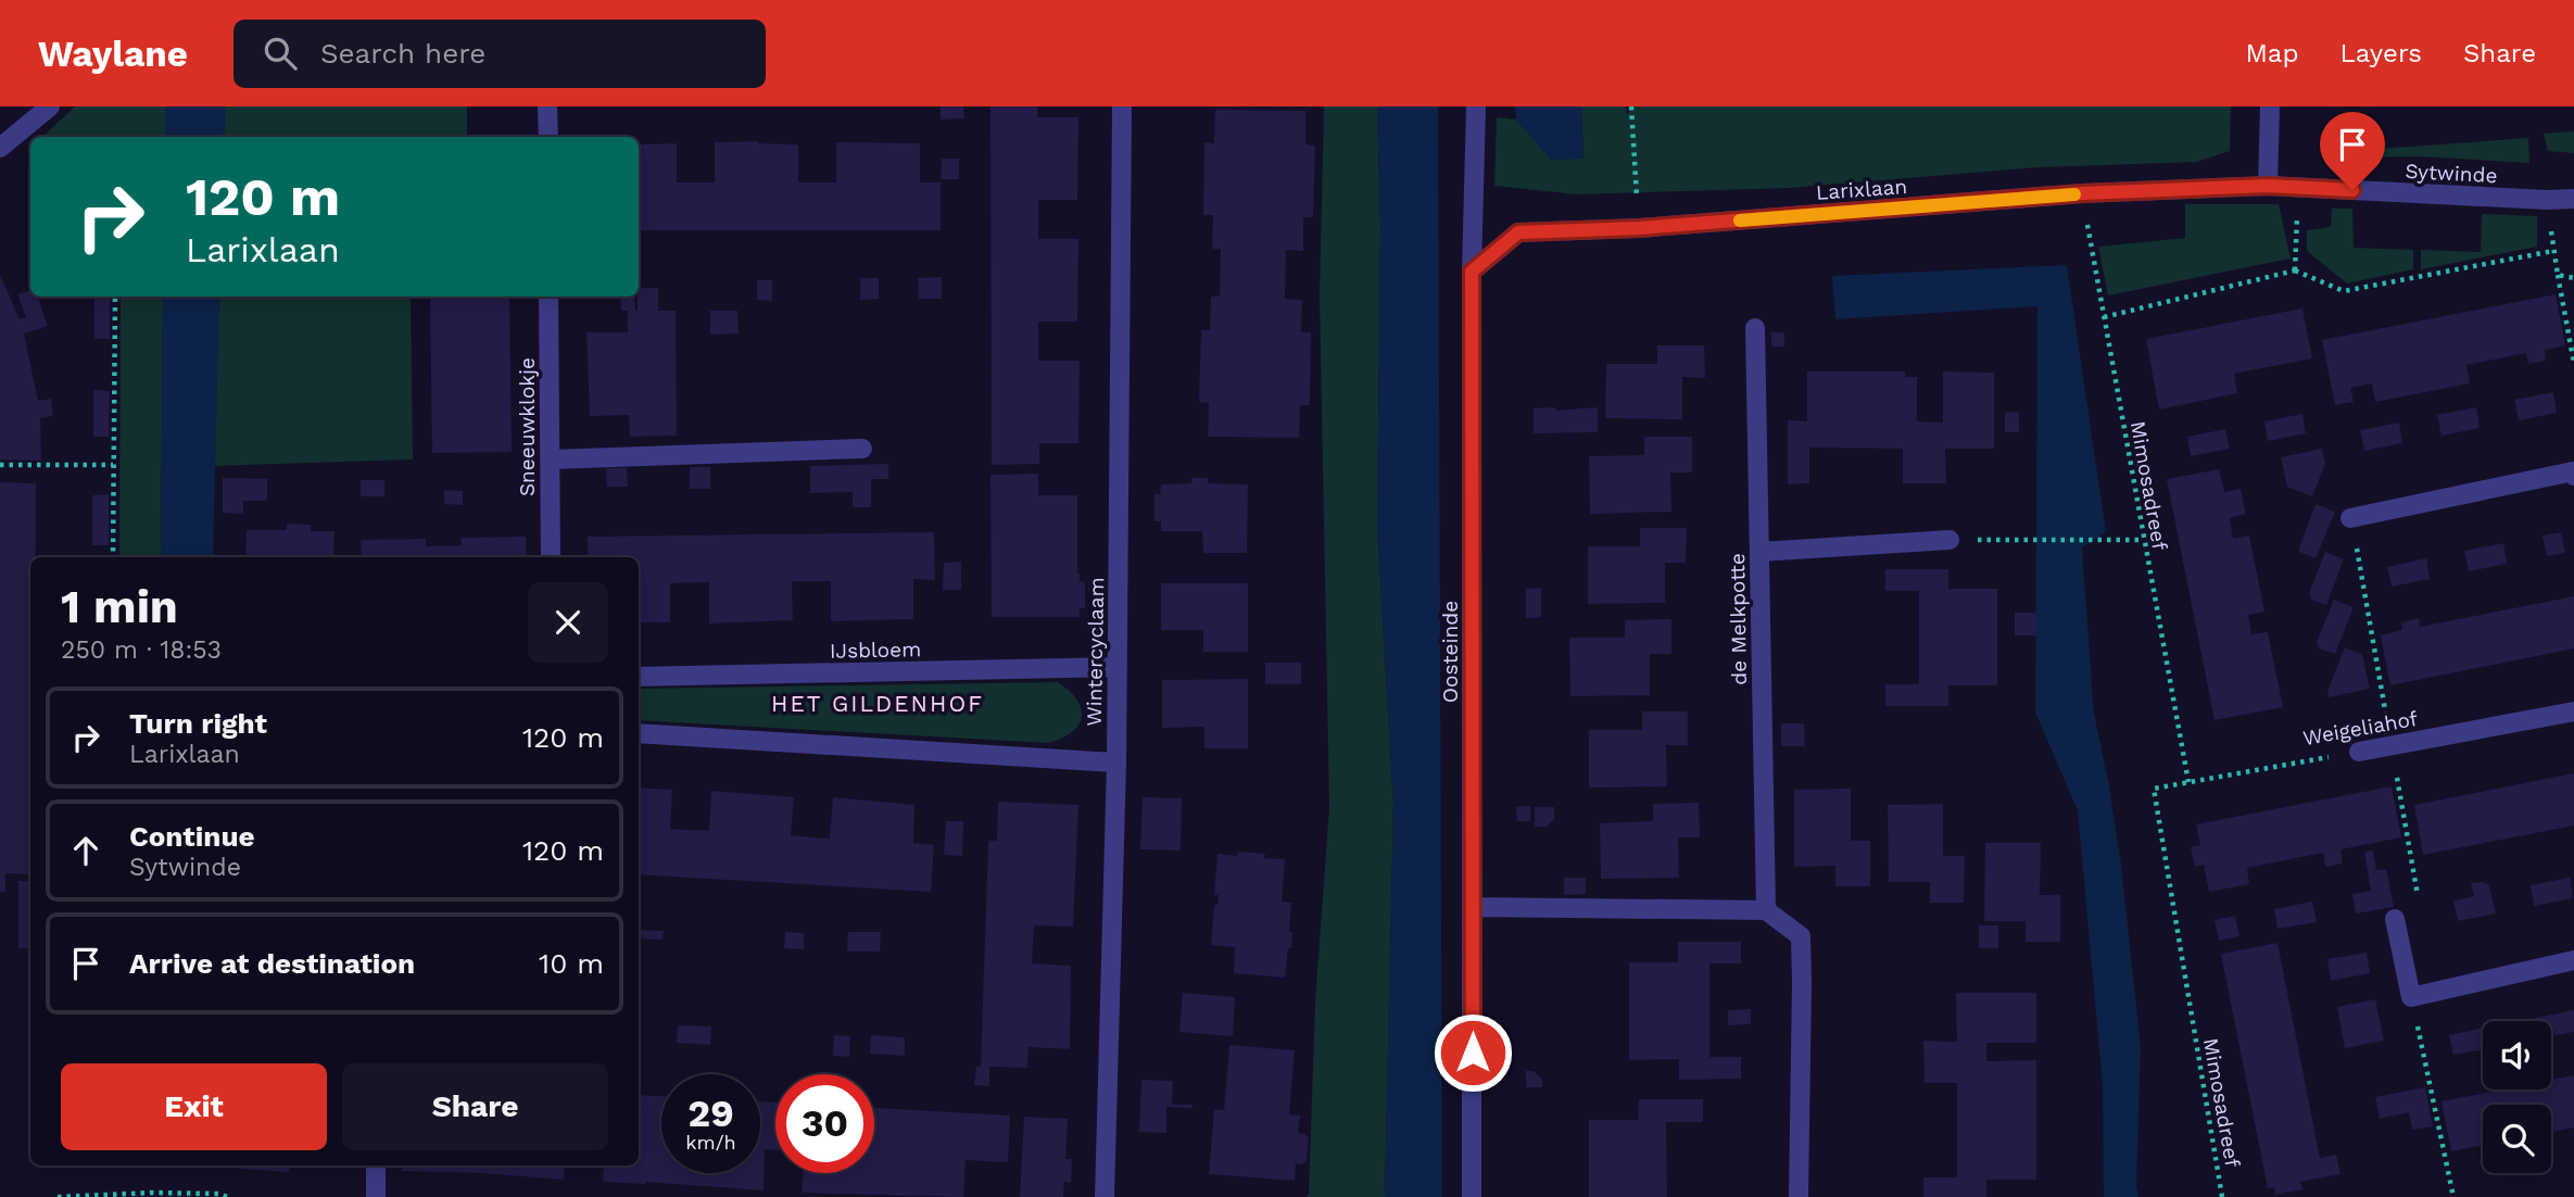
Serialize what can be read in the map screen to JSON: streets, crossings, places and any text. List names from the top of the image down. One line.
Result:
{"streets":{"street":["Sytwinde","Larixlaan","Sneeuwklokje","de Melkpotte","IJsbloem","Wintercyclaam","Oosteinde","Weigeliahof"],"path":["Mimosadreef"]},"crossings":[["Sytwinde","Larixlaan"],["Larixlaan","Mimosadreef"],["Larixlaan","Oosteinde"],["Mimosadreef","Weigeliahof"],["IJsbloem","Wintercyclaam"]],"districts":["HET GILDENHOF"],"page":{"header":"Waylane","search":"Search here","nav":["Map","Layers","Share"],"turn":["120 m","Larixlaan"],"heading":["1 min","250 m · 18:53"],"list":[{"name":"Turn right","note":"Larixlaan","value":"120 m"},{"name":"Continue","note":"Sytwinde","value":"120 m"},{"name":"Arrive at destination","value":"10 m"}],"buttons":["Exit","Share"],"speed":"29 km/h","limit":"30"}}
